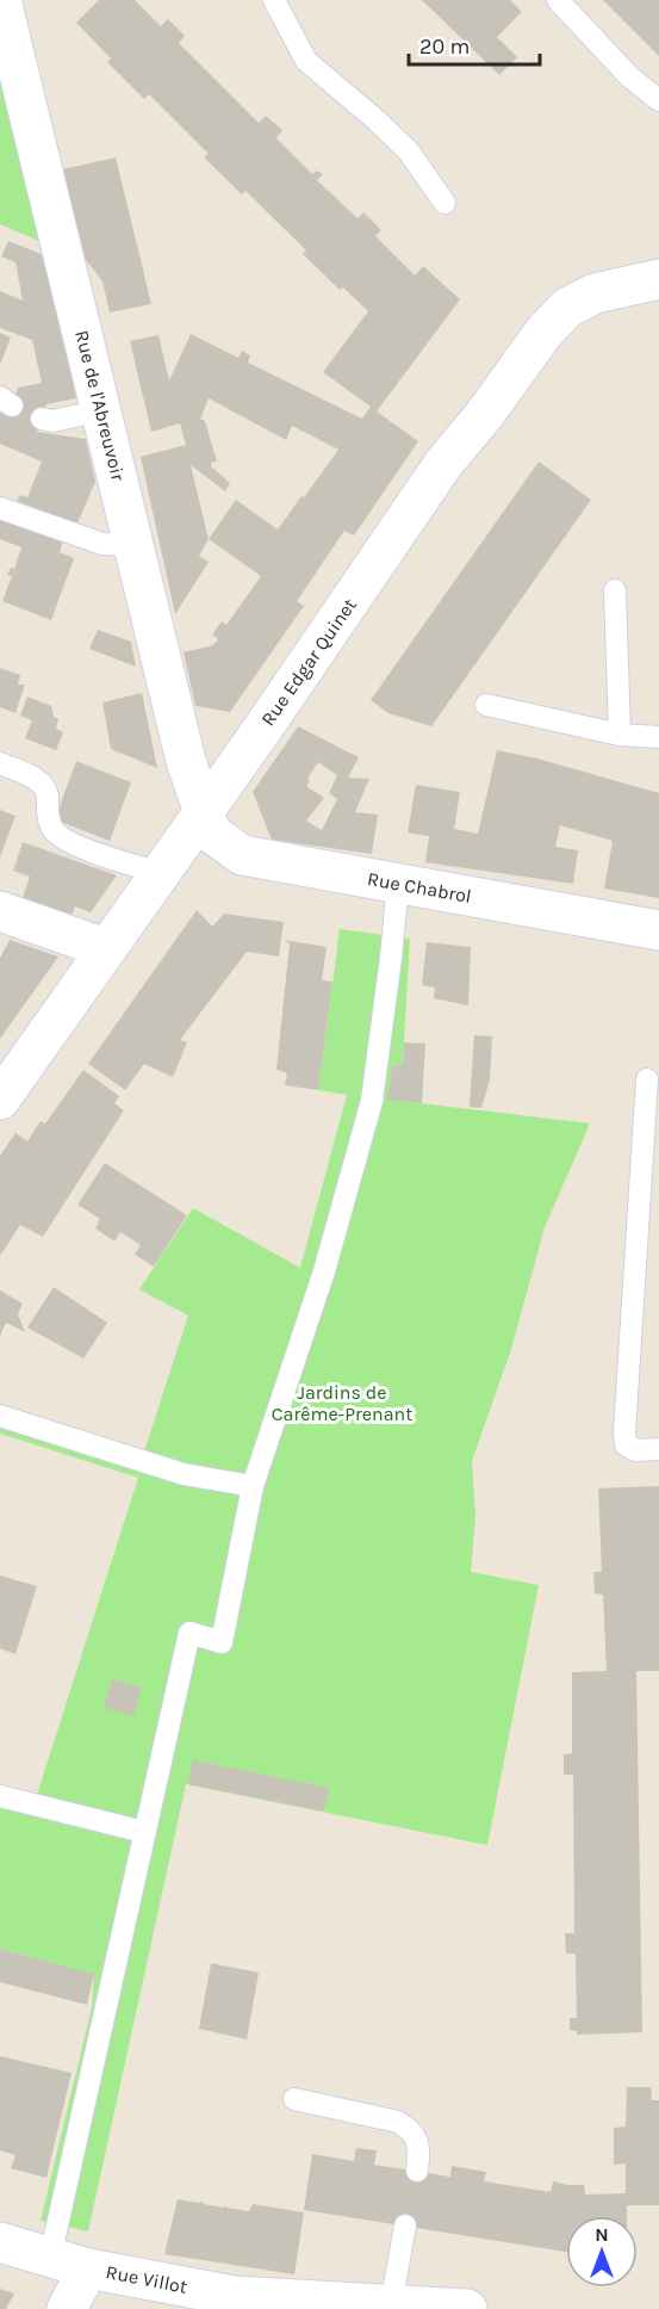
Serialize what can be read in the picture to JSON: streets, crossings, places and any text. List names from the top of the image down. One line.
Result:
{"streets":{"street":["Rue de l'Abreuvoir","Rue Edgar Quinet","Rue Chabrol","Rue Villot"]},"crossings":[["Rue de l'Abreuvoir","Rue Edgar Quinet"],["Rue de l'Abreuvoir","Rue Chabrol"],["Rue Edgar Quinet","Rue Chabrol"]],"parks":["Jardins de Carême-Prenant"],"scale_bar":"20 m","north":"top"}
